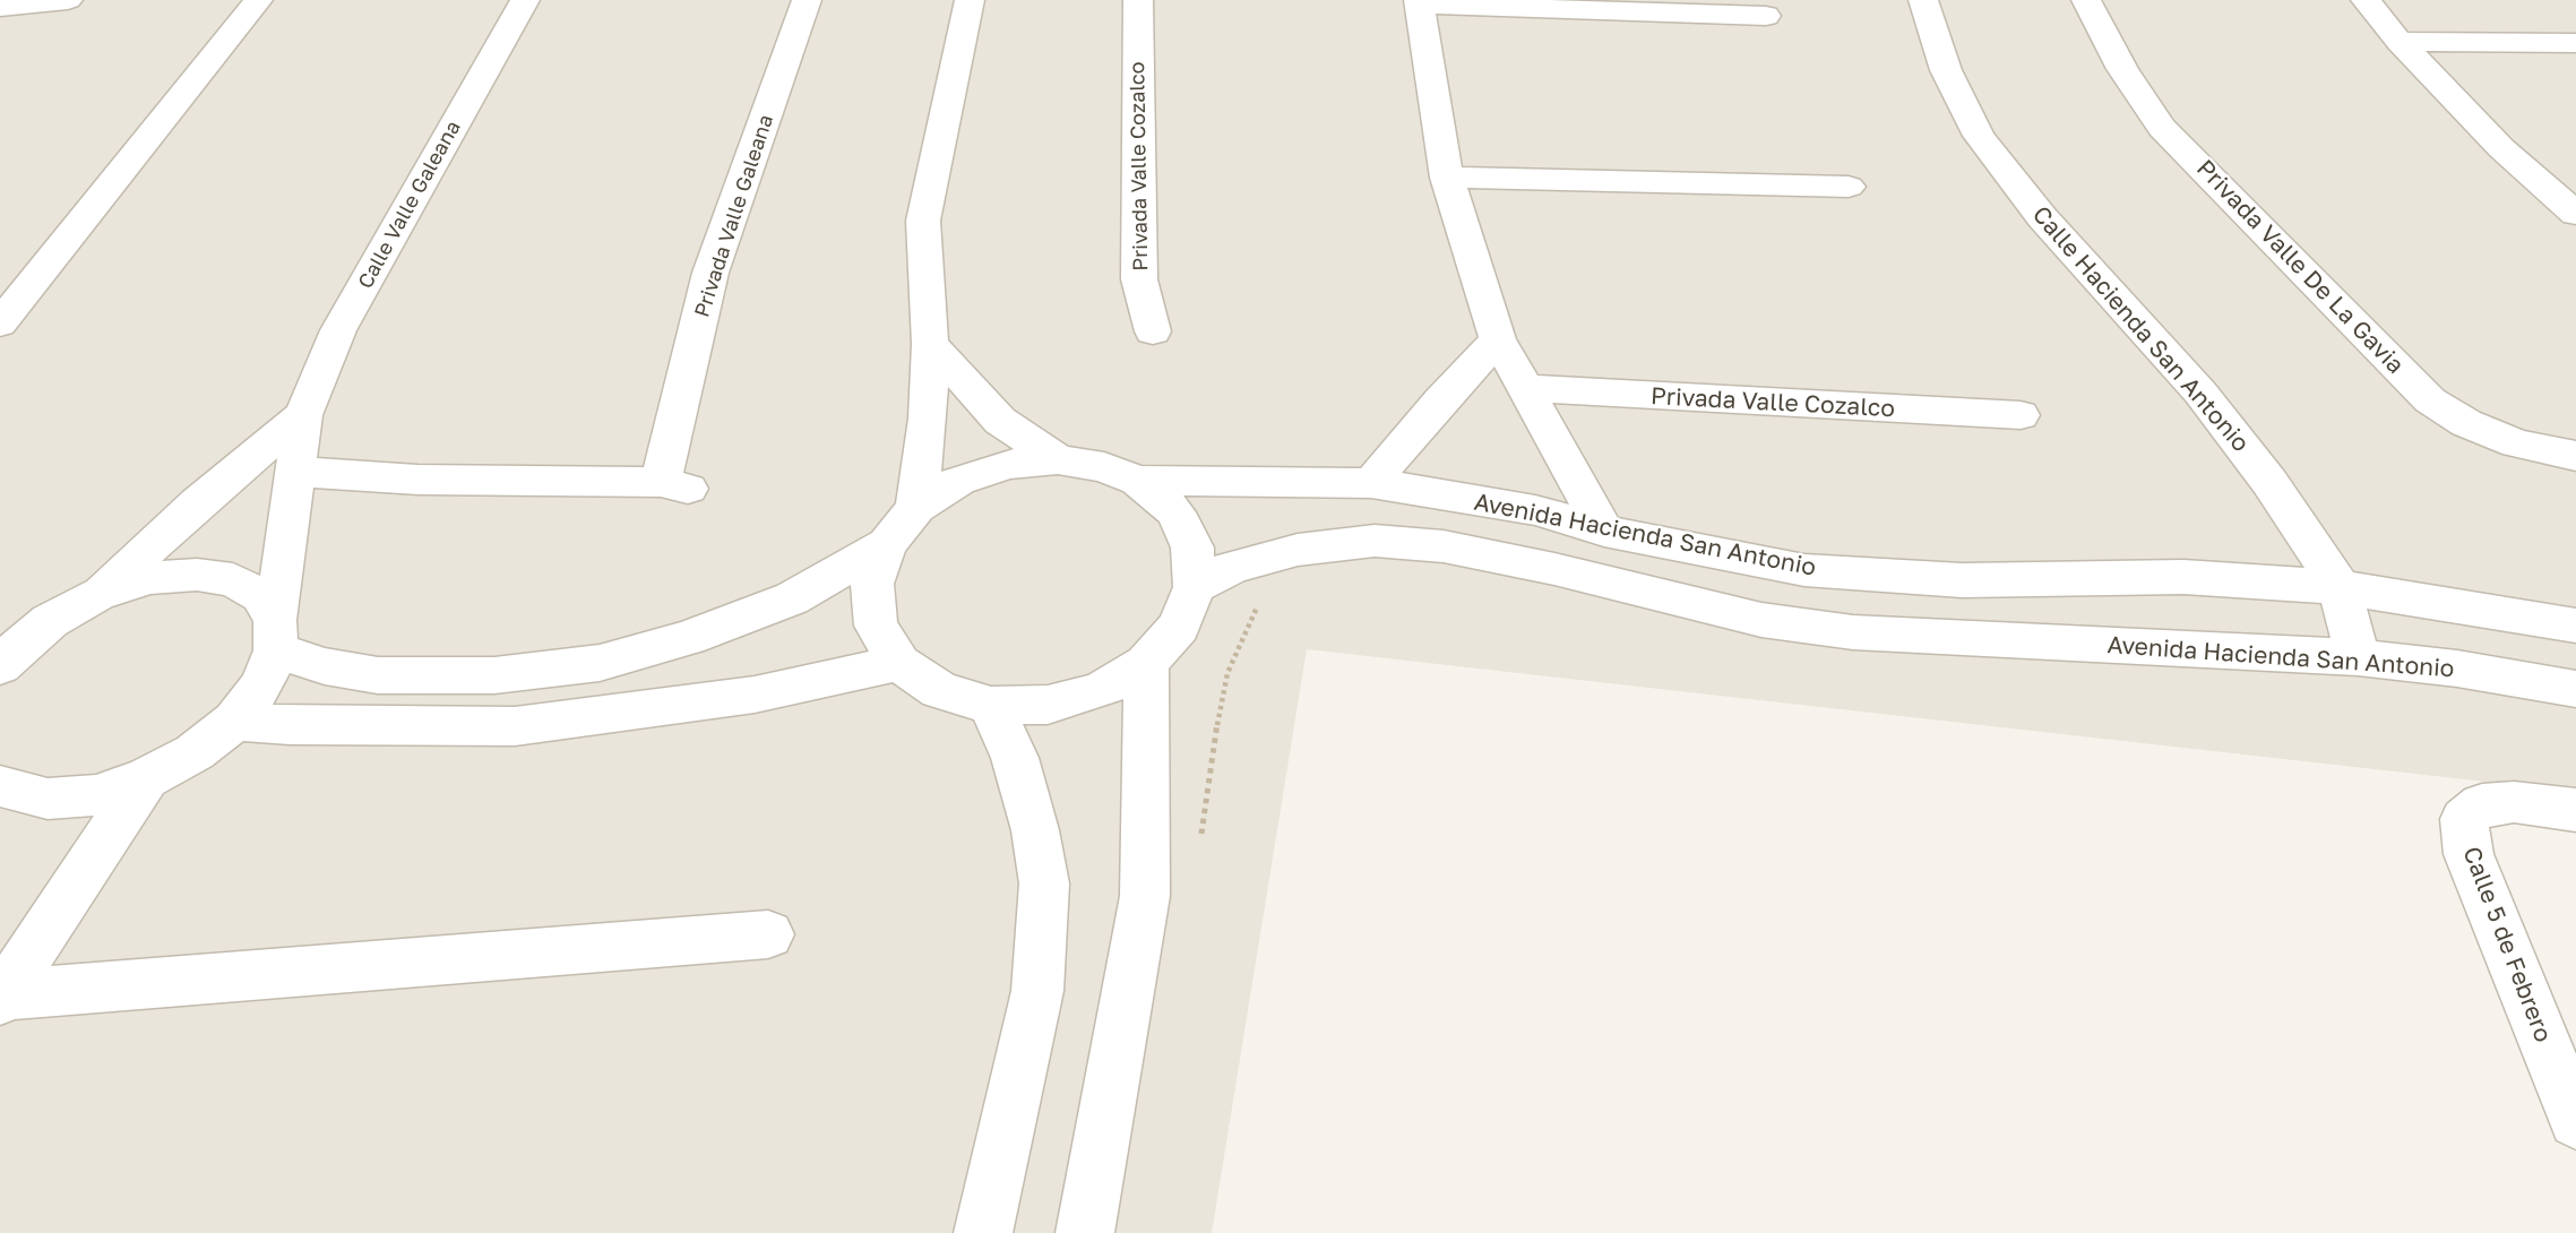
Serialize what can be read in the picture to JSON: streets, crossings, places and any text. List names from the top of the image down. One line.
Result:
{"streets":{"street":["Privada Valle Cozalco","Calle Valle Galeana","Privada Valle Galeana","Privada Valle De La Gavia","Calle Hacienda San Antonio","Avenida Hacienda San Antonio","Calle 5 de Febrero"]},"crossings":[["Calle Valle Galeana","Privada Valle Galeana"],["Calle Hacienda San Antonio","Avenida Hacienda San Antonio"]]}
